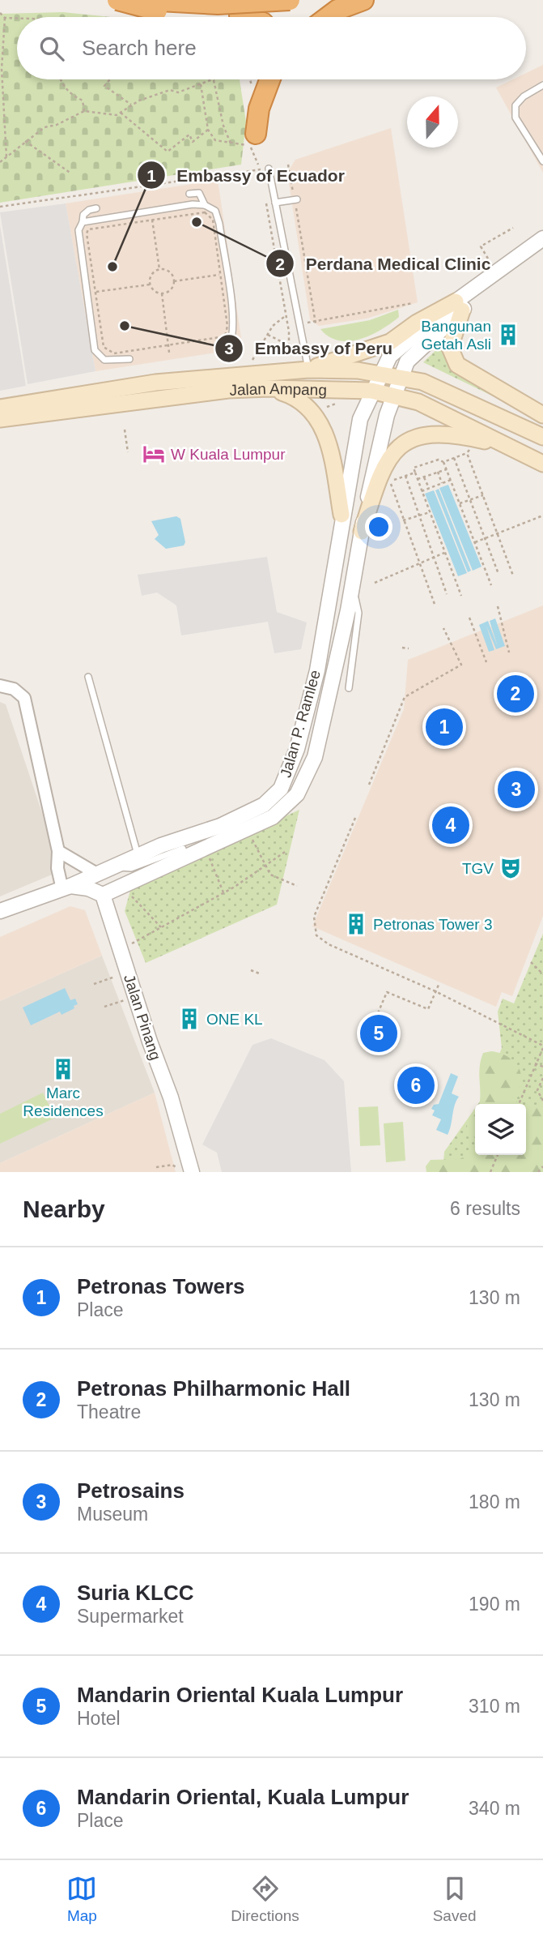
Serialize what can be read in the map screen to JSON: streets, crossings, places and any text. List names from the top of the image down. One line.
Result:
{"streets":{"main road":["Jalan Ampang"],"street":["Jalan P. Ramlee","Jalan Pinang"]},"crossings":[["Jalan Ampang","Jalan P. Ramlee"],["Jalan P. Ramlee","Jalan Pinang"]],"places":{"other":["Perdana Medical Clinic","Embassy of Ecuador","Embassy of Peru"],"building":["Bangunan Getah Asli","Petronas Tower 3","ONE KL","Marc Residences"],"hotel":["W Kuala Lumpur"],"theatre":["TGV"]},"north":"top","page":{"search":"Search here","pins":["2","1","3","4","5","6"],"heading":["Nearby","6 results"],"list":[{"mark":"1","name":"Petronas Towers","note":"Place","value":"130 m"},{"mark":"2","name":"Petronas Philharmonic Hall","note":"Theatre","value":"130 m"},{"mark":"3","name":"Petrosains","note":"Museum","value":"180 m"},{"mark":"4","name":"Suria KLCC","note":"Supermarket","value":"190 m"},{"mark":"5","name":"Mandarin Oriental Kuala Lumpur","note":"Hotel","value":"310 m"},{"mark":"6","name":"Mandarin Oriental, Kuala Lumpur","note":"Place","value":"340 m"}],"nav":["Map","Directions","Saved"]}}
